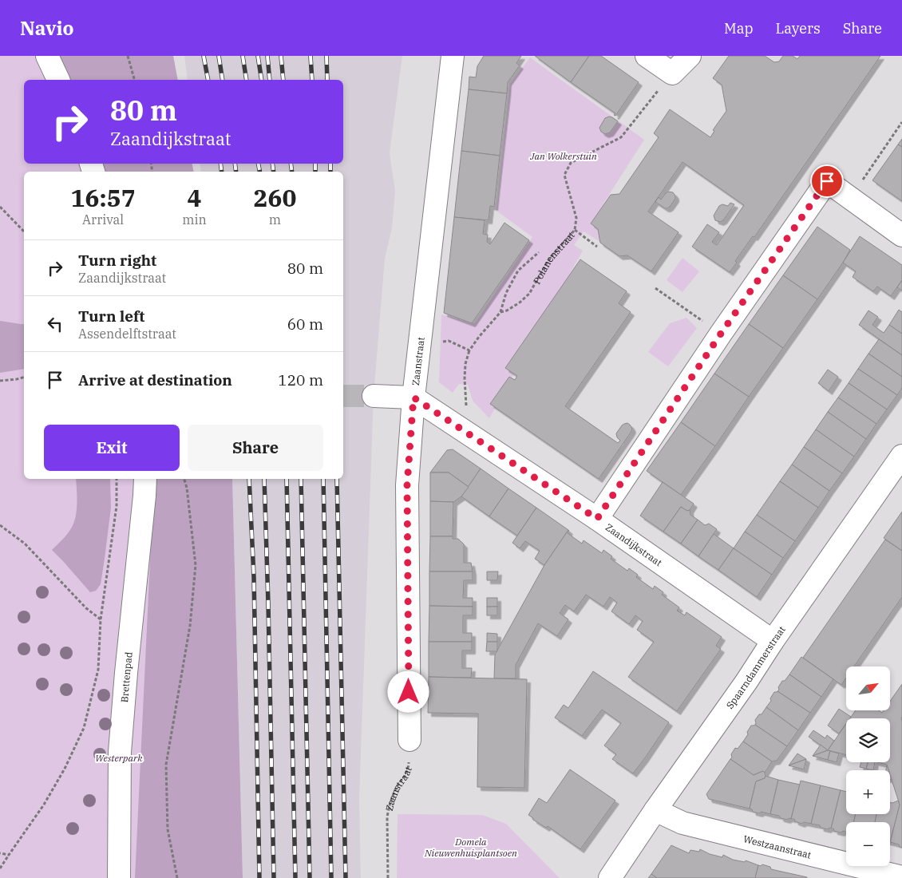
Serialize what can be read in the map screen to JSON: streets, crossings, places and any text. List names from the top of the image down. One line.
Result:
{"streets":{"street":["Zaanstraat","Zaandijkstraat","Spaarndammerstraat","Brettenpad","Westzaanstraat"],"path":["Polanenstraat"]},"crossings":[["Zaanstraat","Zaandijkstraat"],["Zaandijkstraat","Spaarndammerstraat"],["Spaarndammerstraat","Westzaanstraat"]],"parks":["Jan Wolkerstuin","Westerpark","Domela Nieuwenhuisplantsoen"],"north":"top right","page":{"header":"Navio","nav":["Map","Layers","Share"],"turn":["80 m","Zaandijkstraat"],"eta":["16:57","Arrival","4","min","260","m"],"list":[{"name":"Turn right","note":"Zaandijkstraat","value":"80 m"},{"name":"Turn left","note":"Assendelftstraat","value":"60 m"},{"name":"Arrive at destination","value":"120 m"}],"buttons":["Exit","Share"],"map_buttons":["+","−"]}}
